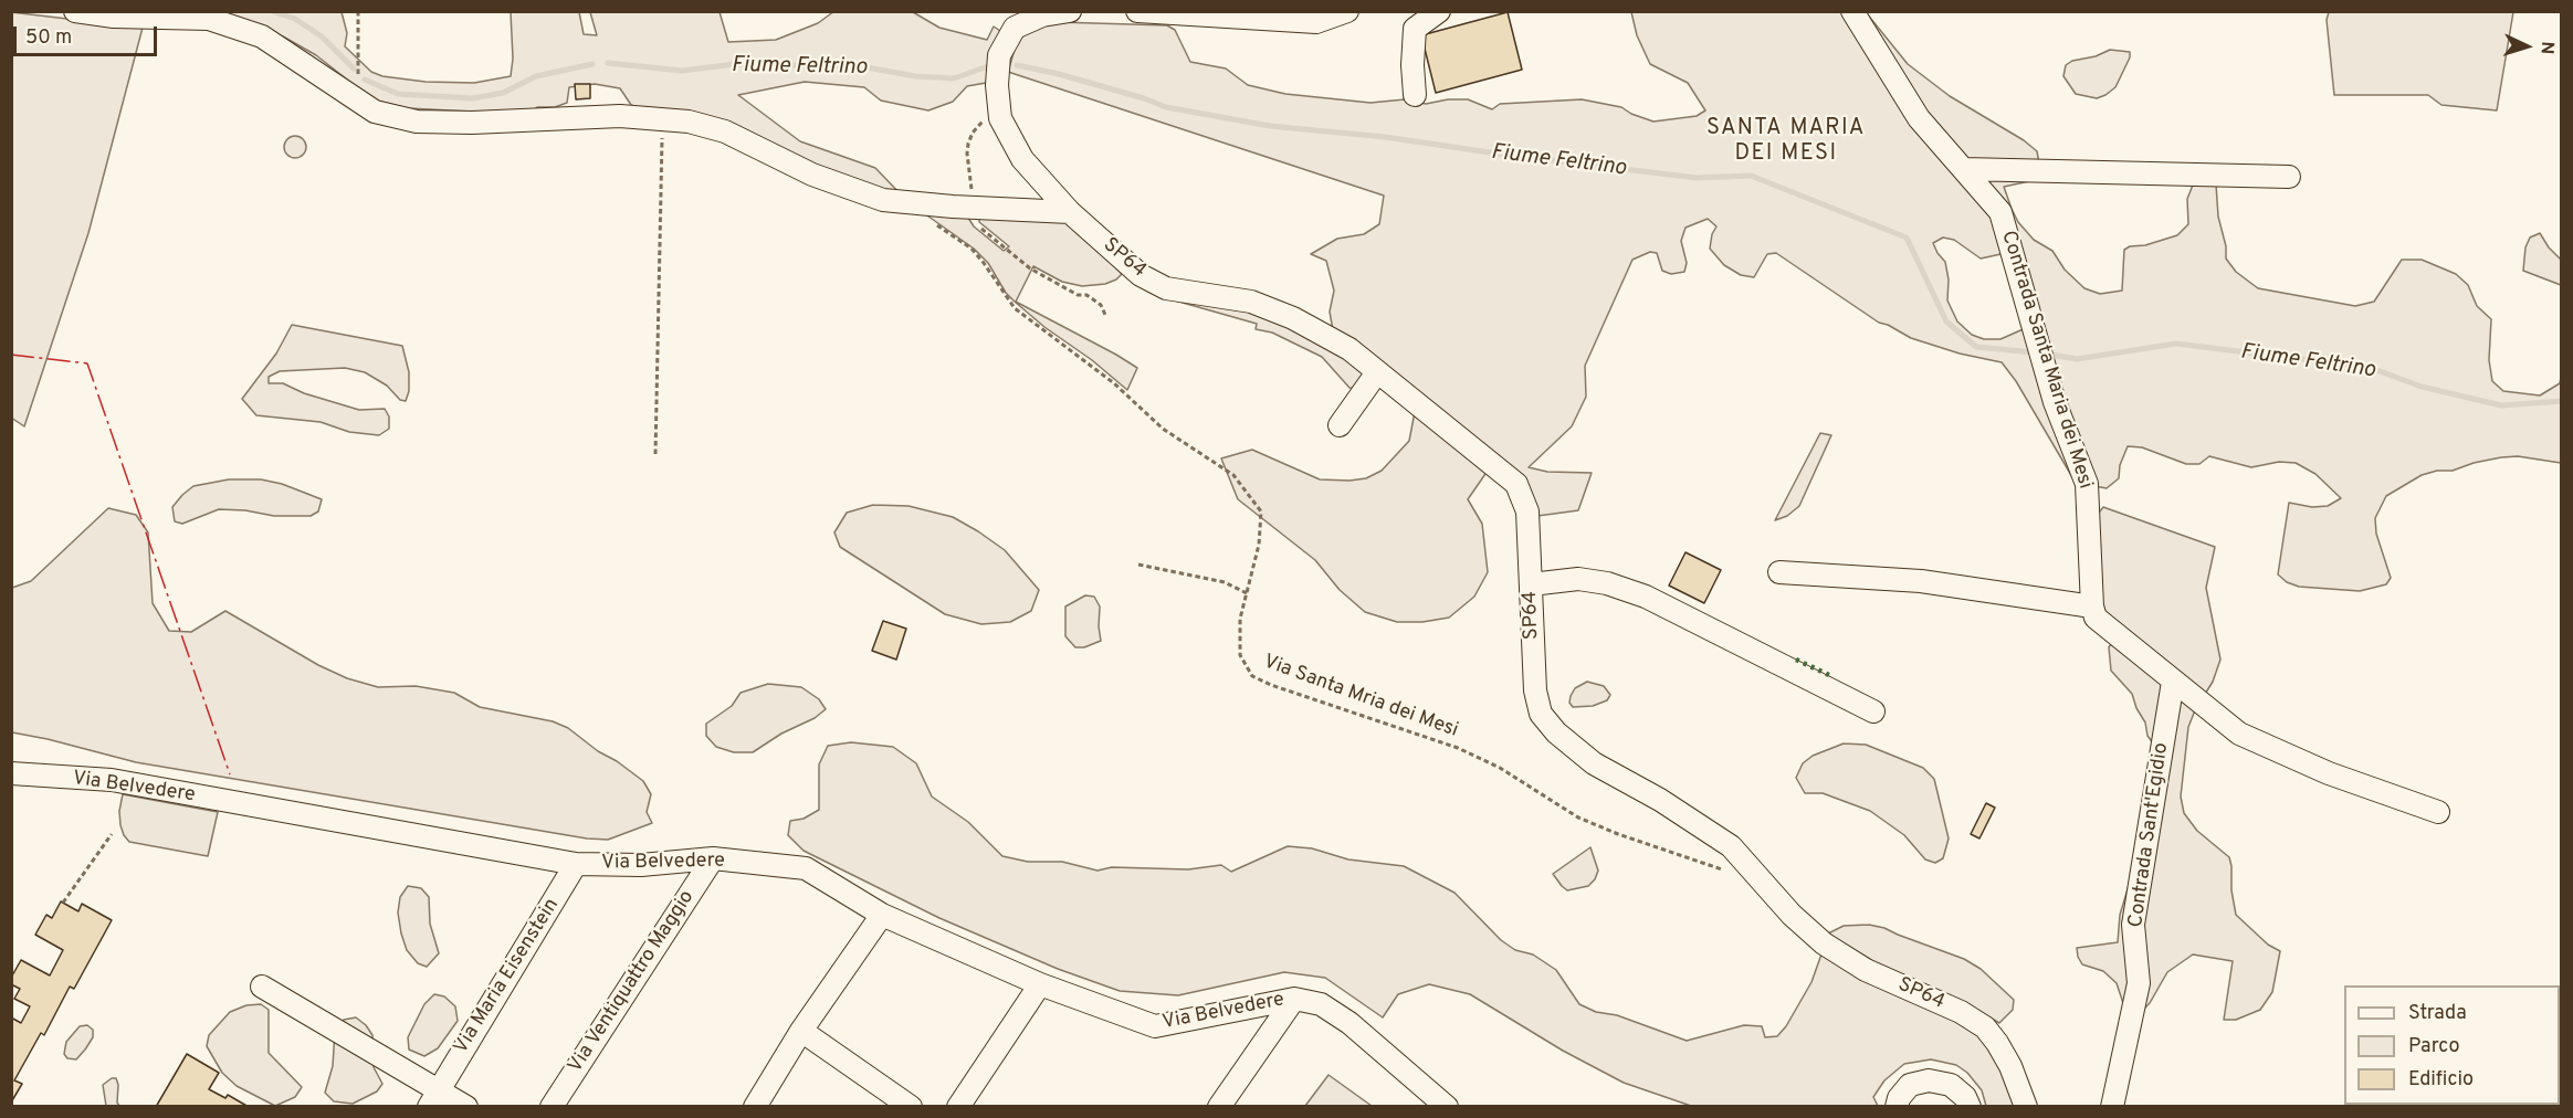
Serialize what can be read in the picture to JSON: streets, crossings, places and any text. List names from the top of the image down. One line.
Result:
{"streets":{"street":["SP64","Contrada Santa Maria dei Mesi","Via Belvedere","Contrada Sant'Egidio","Via Maria Eisenstein","Via Ventiquattro Maggio"],"path":["Via Santa Mria dei Mesi"]},"crossings":[["SP64","Via Santa Mria dei Mesi"],["Via Belvedere","Via Maria Eisenstein"],["Via Belvedere","Via Ventiquattro Maggio"]],"districts":["SANTA MARIA DEI MESI"],"water":["Fiume Feltrino"],"legend":["Strada","Parco","Edificio"],"scale_bar":"50 m","north":"right"}
